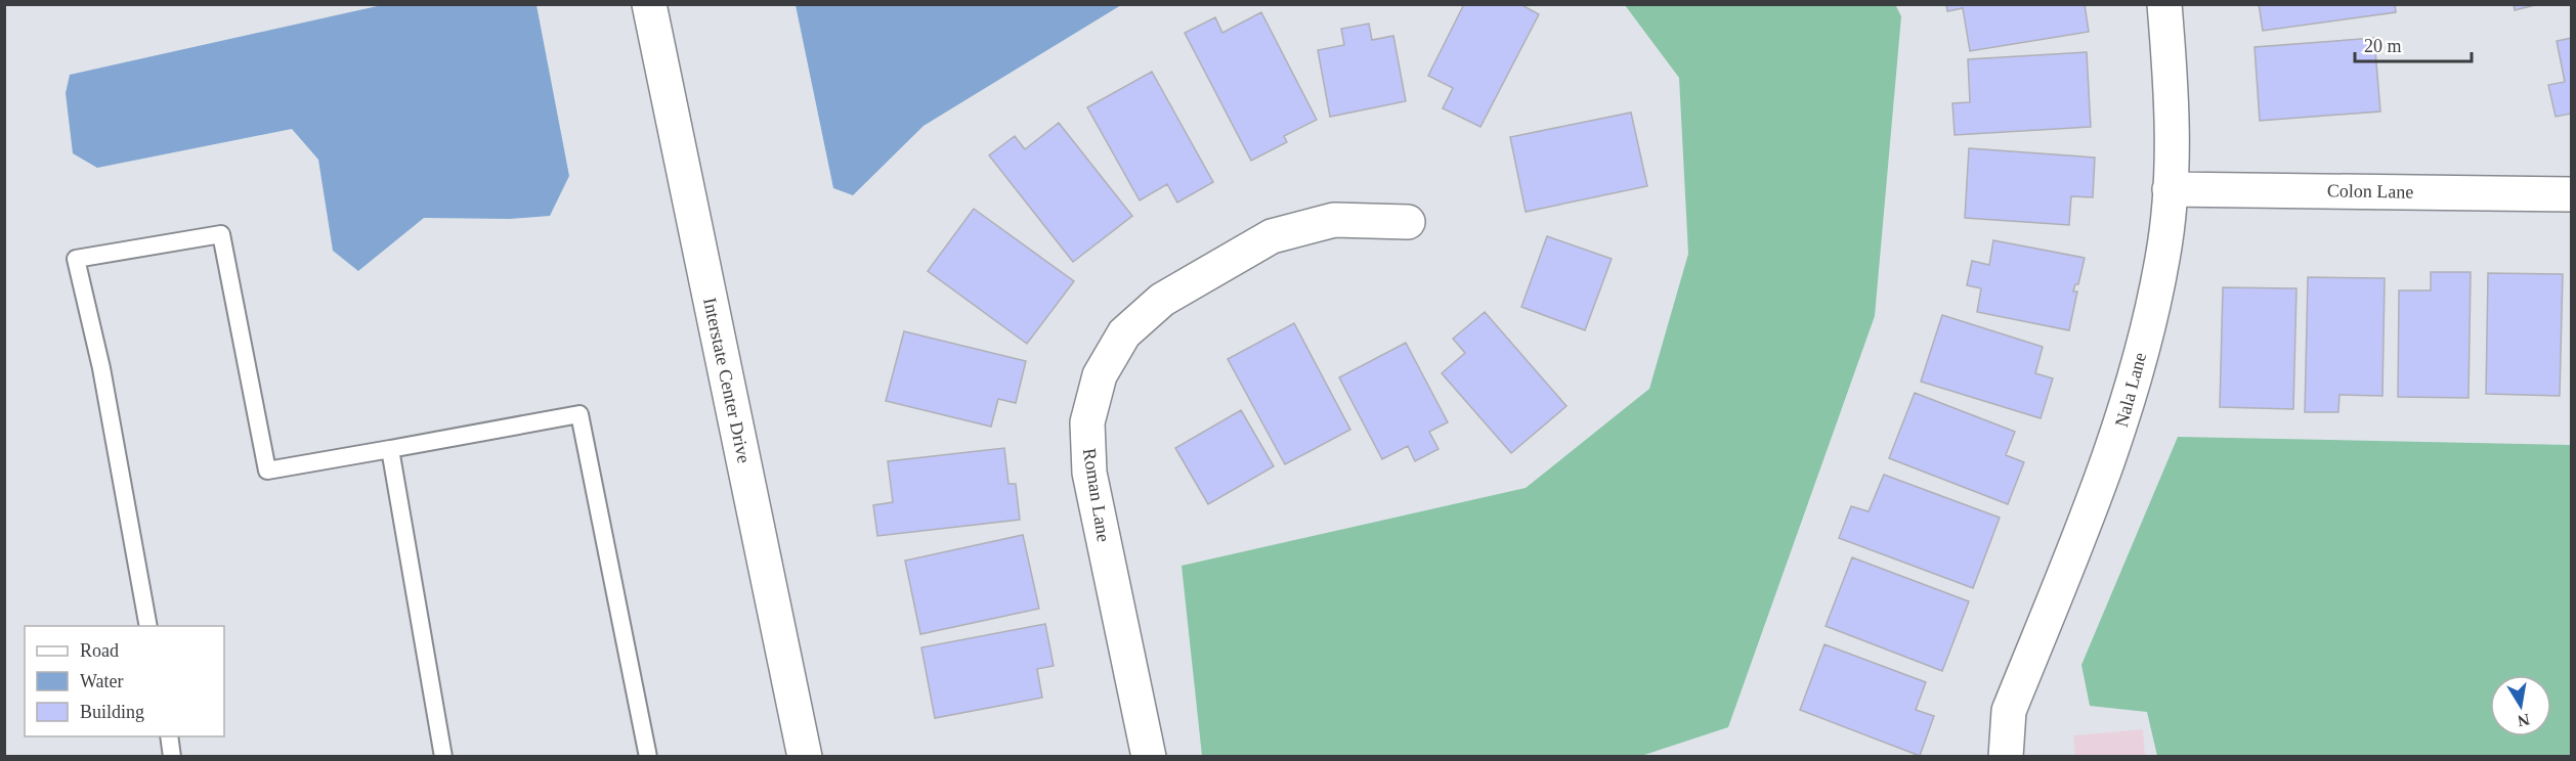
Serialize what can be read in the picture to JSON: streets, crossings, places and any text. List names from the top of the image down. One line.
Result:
{"streets":{"street":["Colon Lane","Interstate Center Drive","Nala Lane","Roman Lane"]},"crossings":[["Colon Lane","Nala Lane"]],"legend":["Road","Water","Building"],"scale_bar":"20 m","north":"bottom"}
